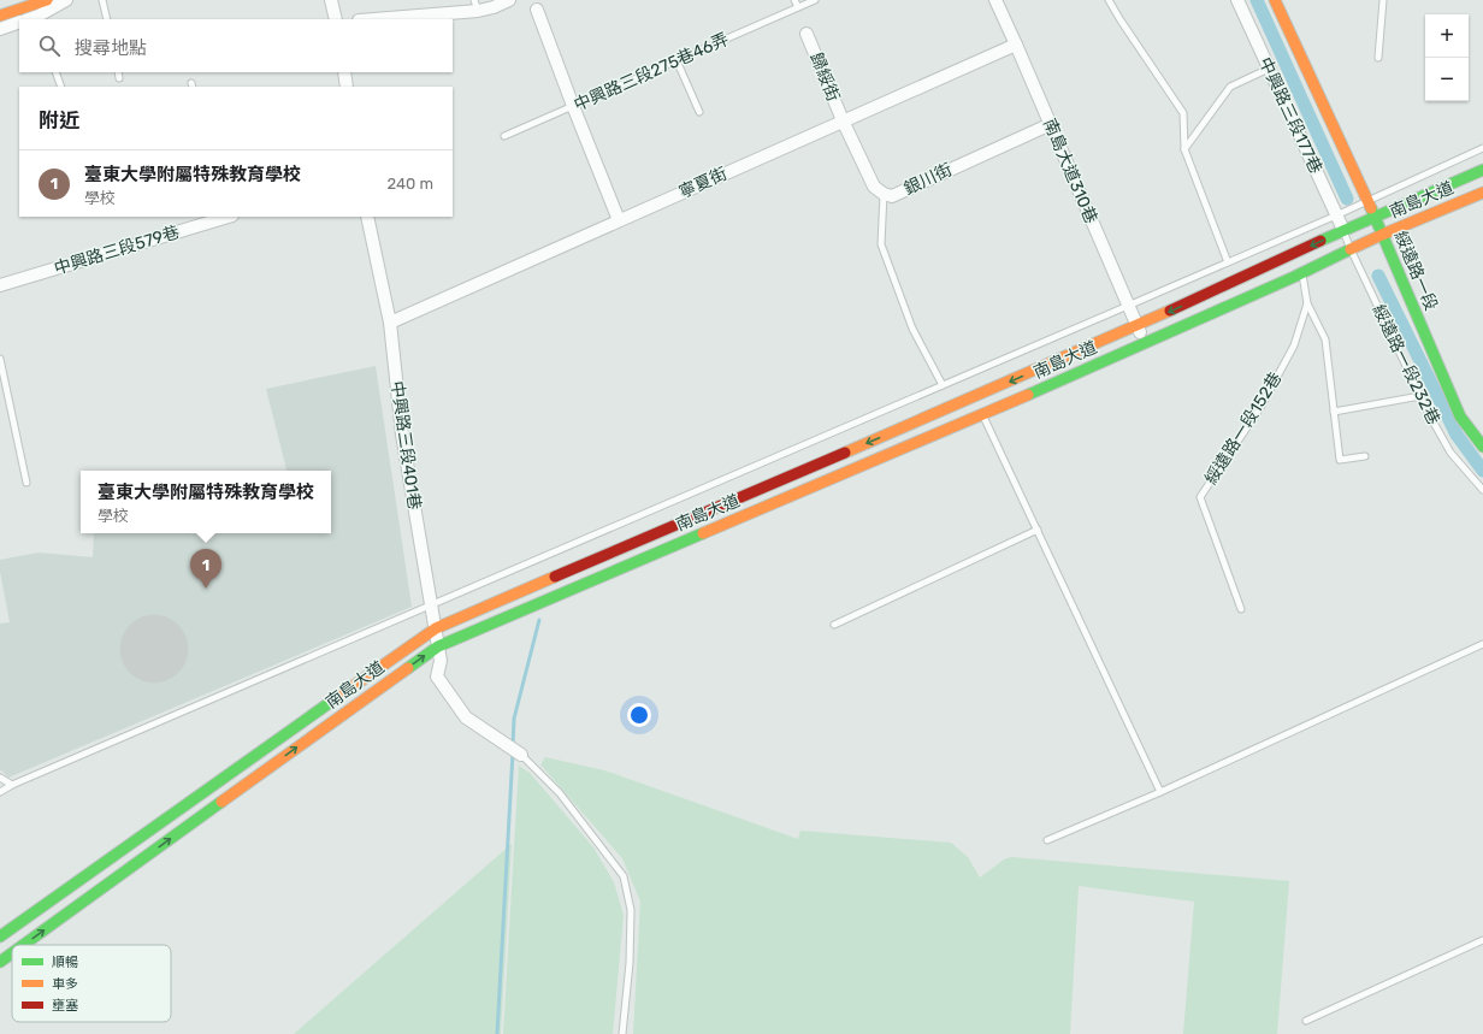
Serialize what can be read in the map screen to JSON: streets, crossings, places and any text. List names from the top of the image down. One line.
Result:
{"streets":{"street":["歸綏街","中興路三段177巷","南島大道310巷","銀川街","寧夏街","南島大道","中興路三段579巷","綏遠路一段","中興路三段401巷"],"lane":["中興路三段275巷46弄","綏遠路一段232巷","綏遠路一段152巷"]},"crossings":[["歸綏街","銀川街"],["歸綏街","寧夏街"],["中興路三段177巷","南島大道"],["中興路三段177巷","綏遠路一段232巷"],["南島大道310巷","銀川街"],["南島大道310巷","寧夏街"],["南島大道310巷","南島大道"],["銀川街","寧夏街"],["寧夏街","中興路三段401巷"],["南島大道","綏遠路一段"],["南島大道","綏遠路一段232巷"],["南島大道","綏遠路一段152巷"],["南島大道","中興路三段401巷"]],"legend":["順暢","車多","壅塞"],"page":{"map_buttons":["+","−"],"search":"搜尋地點","heading":"附近","list":[{"mark":"1","name":"臺東大學附屬特殊教育學校","note":"學校","value":"240 m"}],"popup":["臺東大學附屬特殊教育學校","學校"],"pins":"1"}}
